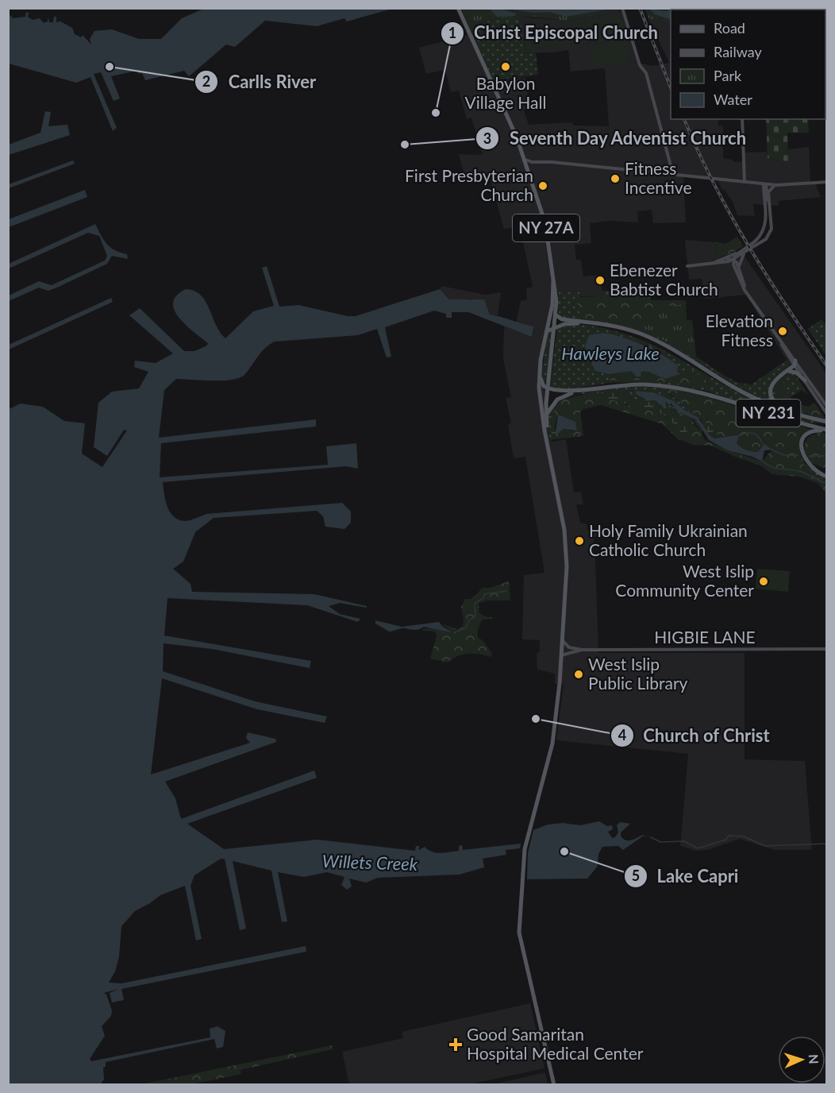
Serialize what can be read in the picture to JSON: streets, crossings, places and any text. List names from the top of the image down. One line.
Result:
{"streets":{"main road":["NY 27A","NY 231","HIGBIE LANE"]},"crossings":[["NY 27A","HIGBIE LANE"]],"water":["Hawleys Lake","Willets Creek"],"places":{"other":["Carlls River","Babylon Village Hall","Christ Episcopal Church","Seventh Day Adventist Church","Fitness Incentive","First Presbyterian Church","Ebenezer Babtist Church","Elevation Fitness","Holy Family Ukrainian Catholic Church","West Islip Community Center","West Islip Public Library","Church of Christ","Lake Capri"],"health":["Good Samaritan Hospital Medical Center"]},"legend":["Road","Railway","Park","Water"],"north":"right"}
